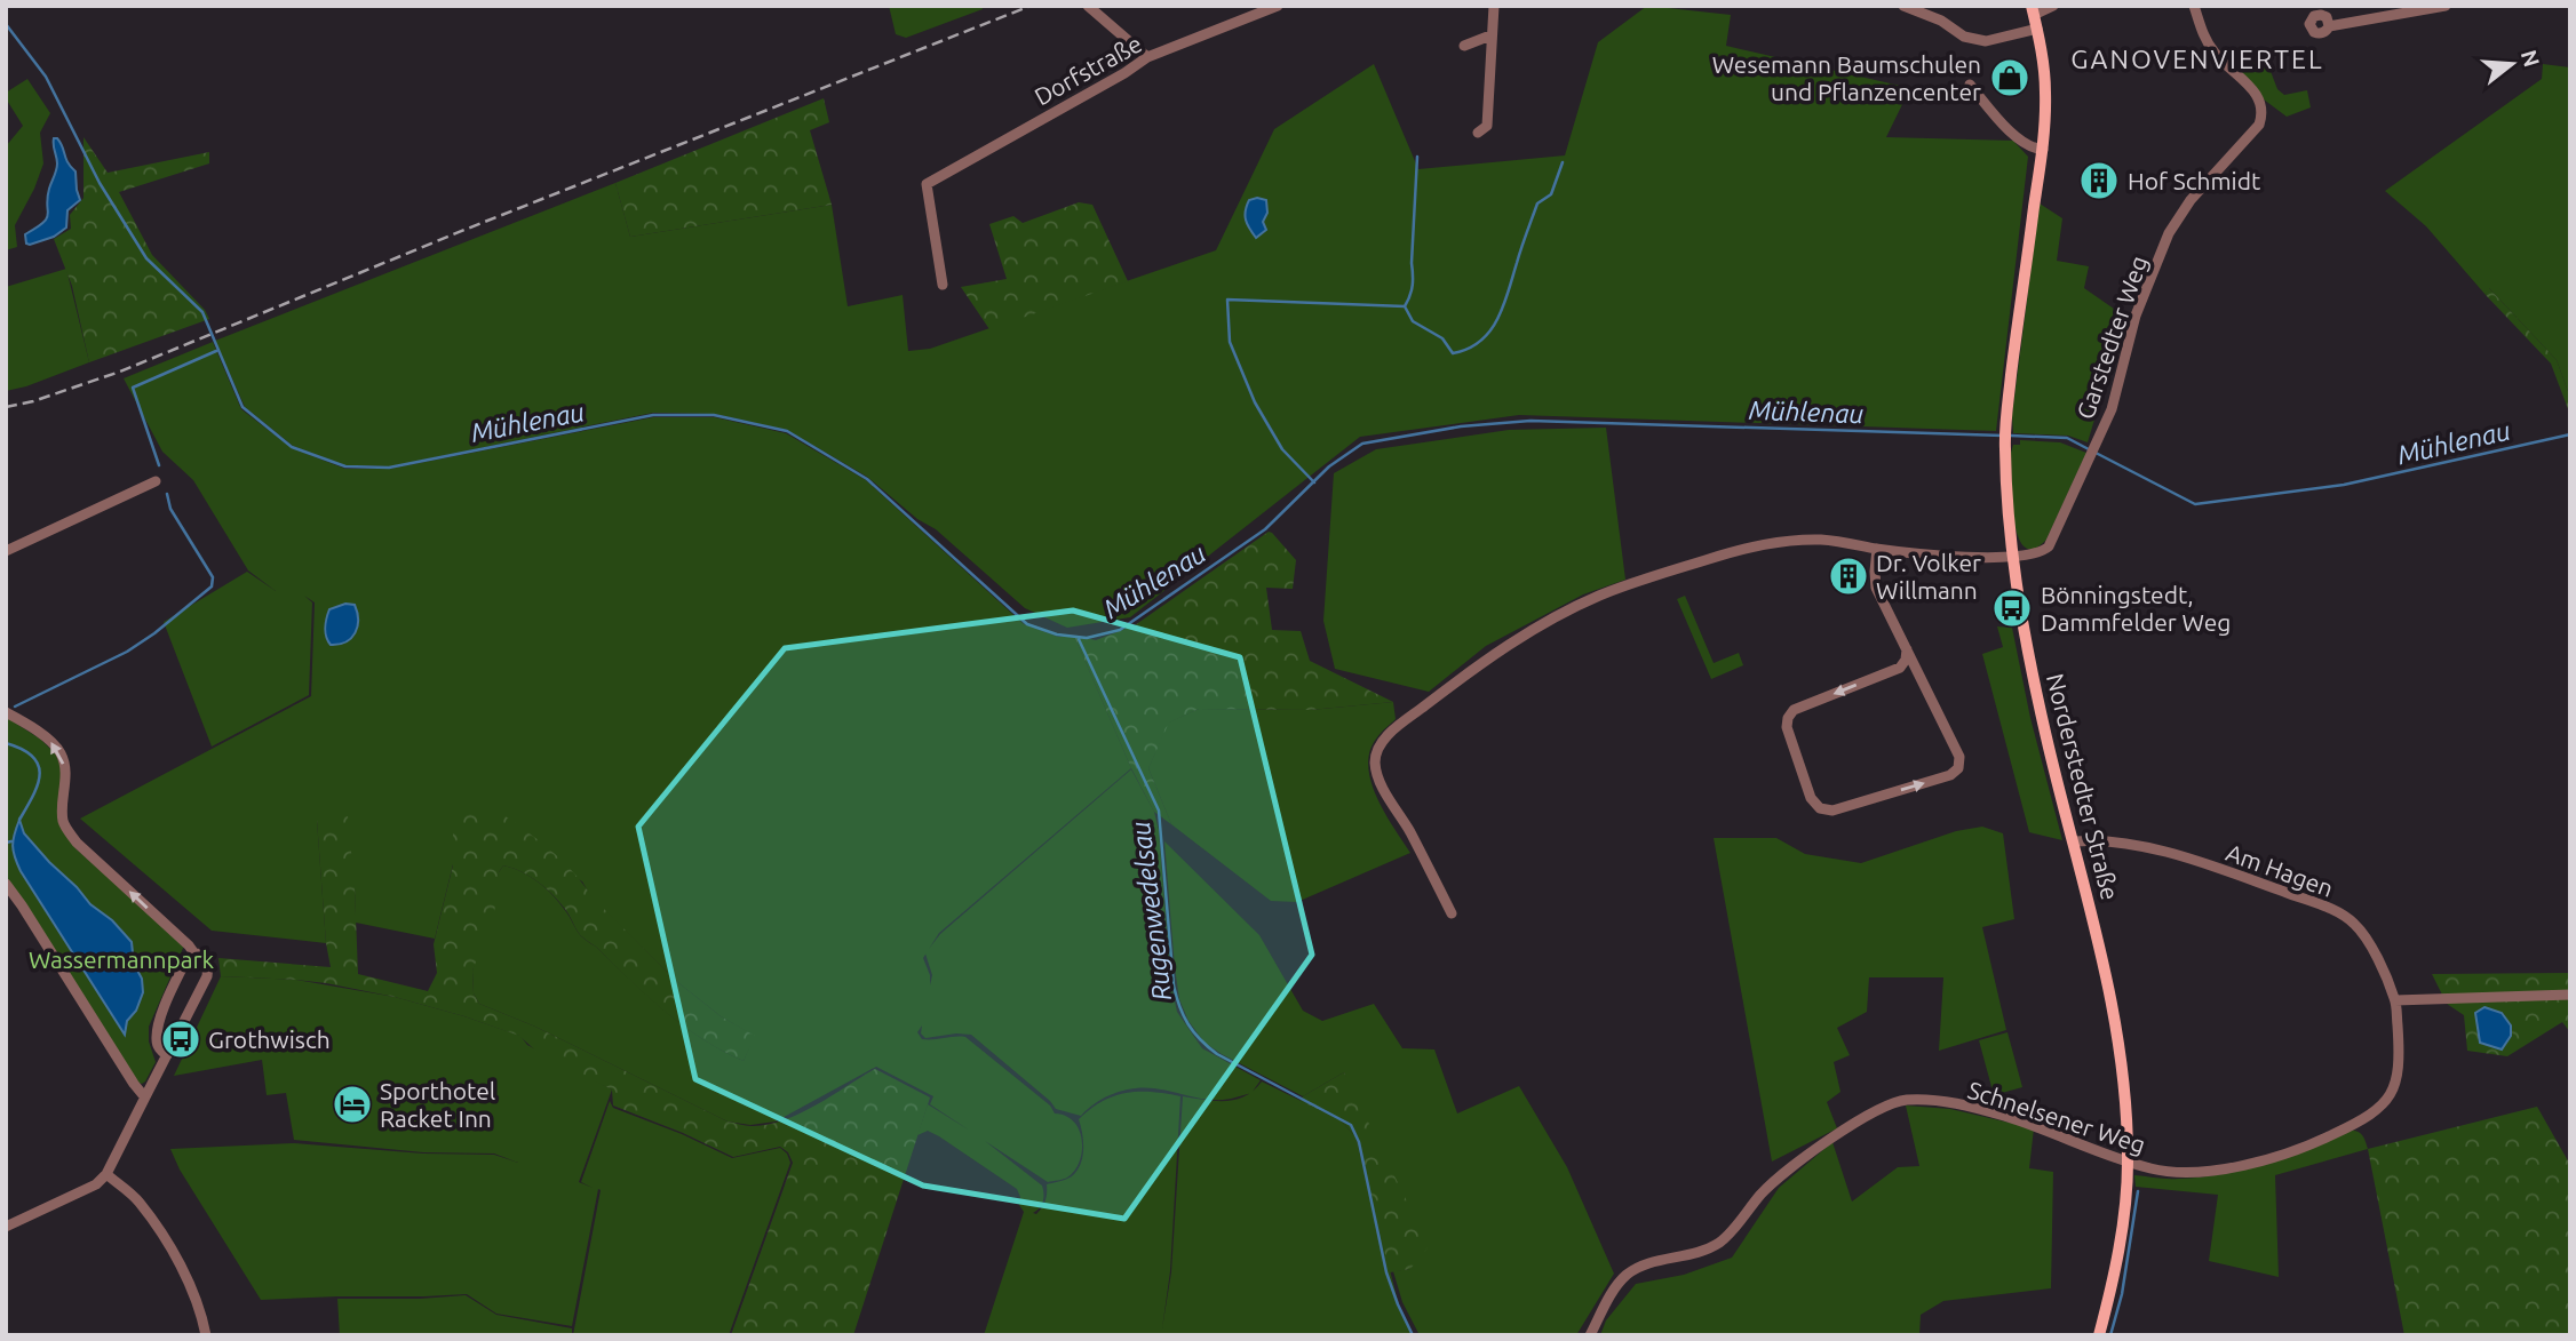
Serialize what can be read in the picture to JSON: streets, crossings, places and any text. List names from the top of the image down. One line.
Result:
{"streets":{"main road":["Norderstedter Straße"],"street":["Dorfstraße","Garstedter Weg","Am Hagen","Schnelsener Weg"]},"crossings":[["Garstedter Weg","Norderstedter Straße"],["Norderstedter Straße","Am Hagen"],["Norderstedter Straße","Schnelsener Weg"],["Am Hagen","Schnelsener Weg"]],"districts":["GANOVENVIERTEL"],"water":["Mühlenau","Rugenwedelsau"],"parks":["Wassermannpark"],"places":{"shop":["Wesemann Baumschulen und Pflanzencenter"],"building":["Hof Schmidt","Dr. Volker Willmann"],"bus stop":["Bönningstedt, Dammfelder Weg","Grothwisch"],"hotel":["Sporthotel Racket Inn"]},"north":"right"}
